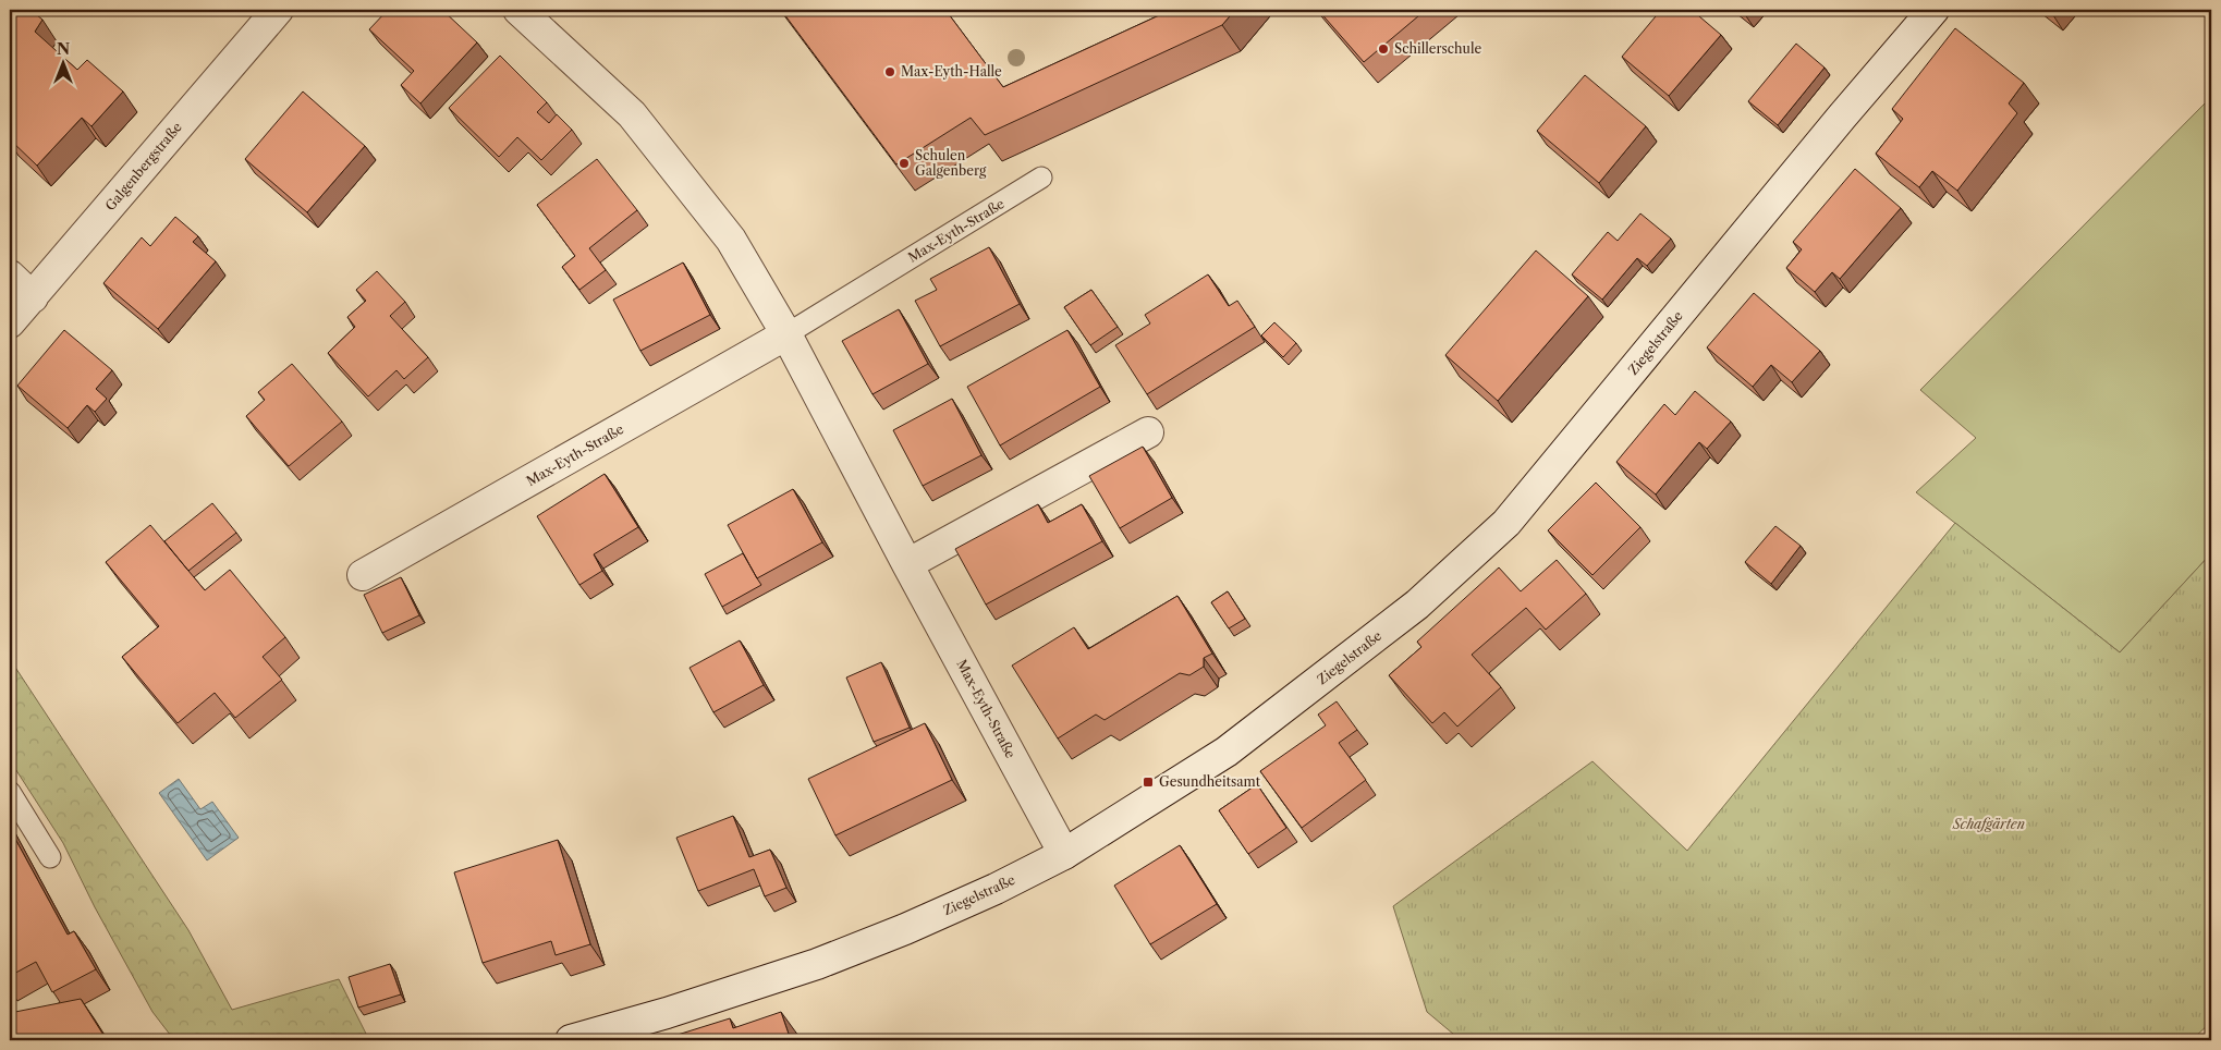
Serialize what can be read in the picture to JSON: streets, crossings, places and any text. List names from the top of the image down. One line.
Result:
{"streets":{"street":["Galgenbergstraße","Max-Eyth-Straße","Ziegelstraße"]},"crossings":[["Max-Eyth-Straße","Ziegelstraße"]],"parks":["Schafgärten"],"places":{"other":["Schillerschule","Max-Eyth-Halle","Schulen Galgenberg"],"transit":["Gesundheitsamt"]},"north":"top"}
